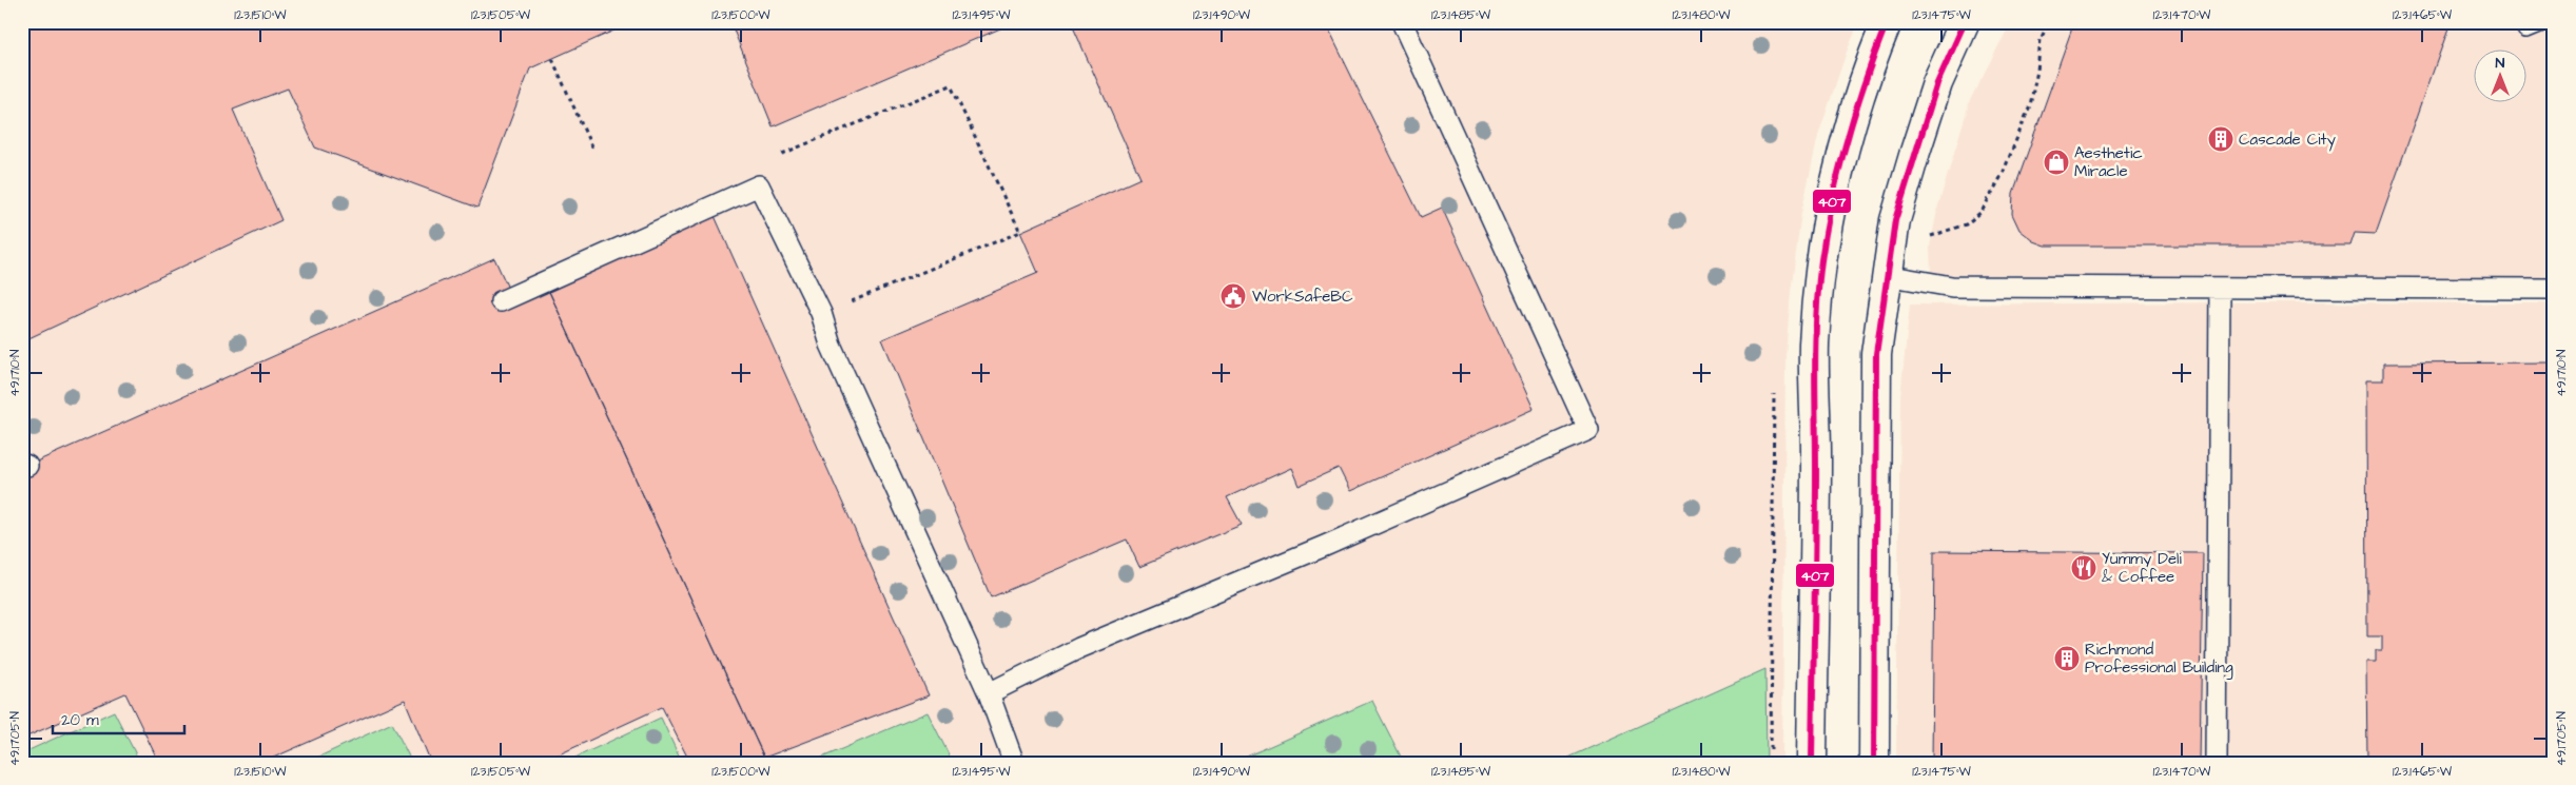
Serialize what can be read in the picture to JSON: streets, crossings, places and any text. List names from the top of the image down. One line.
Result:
{"places":{"building":["Cascade City","Richmond Professional Building"],"shop":["Aesthetic Miracle"],"public building":["WorkSafeBC"],"restaurant":["Yummy Deli & Coffee"]},"lines":["transit line 407"],"scale_bar":"20 m","north":"top","coordinates":["123.1510°W","123.1505°W","123.1500°W","123.1495°W","123.1490°W","123.1485°W","123.1480°W","123.1475°W","123.1470°W","123.1465°W","49.1710°N","49.1705°N"]}
